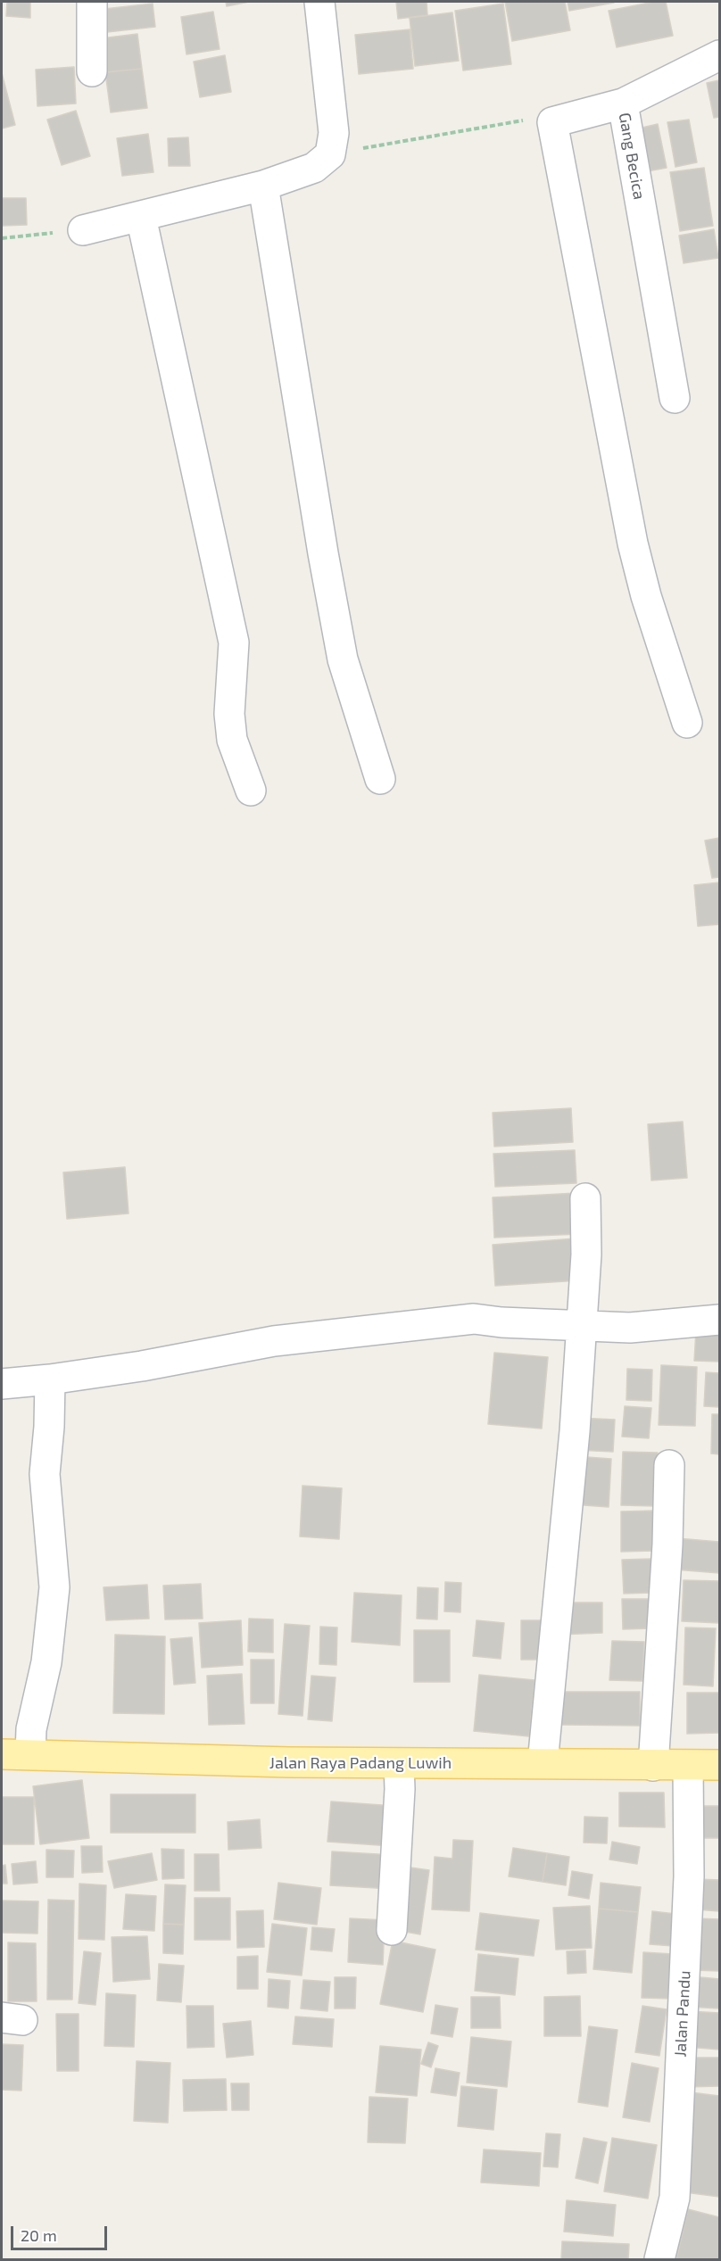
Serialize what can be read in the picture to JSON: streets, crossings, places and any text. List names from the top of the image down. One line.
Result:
{"streets":{"main road":["Jalan Raya Padang Luwih"],"street":["Gang Becica","Jalan Pandu"]},"crossings":[["Jalan Raya Padang Luwih","Jalan Pandu"]],"scale_bar":"20 m"}
